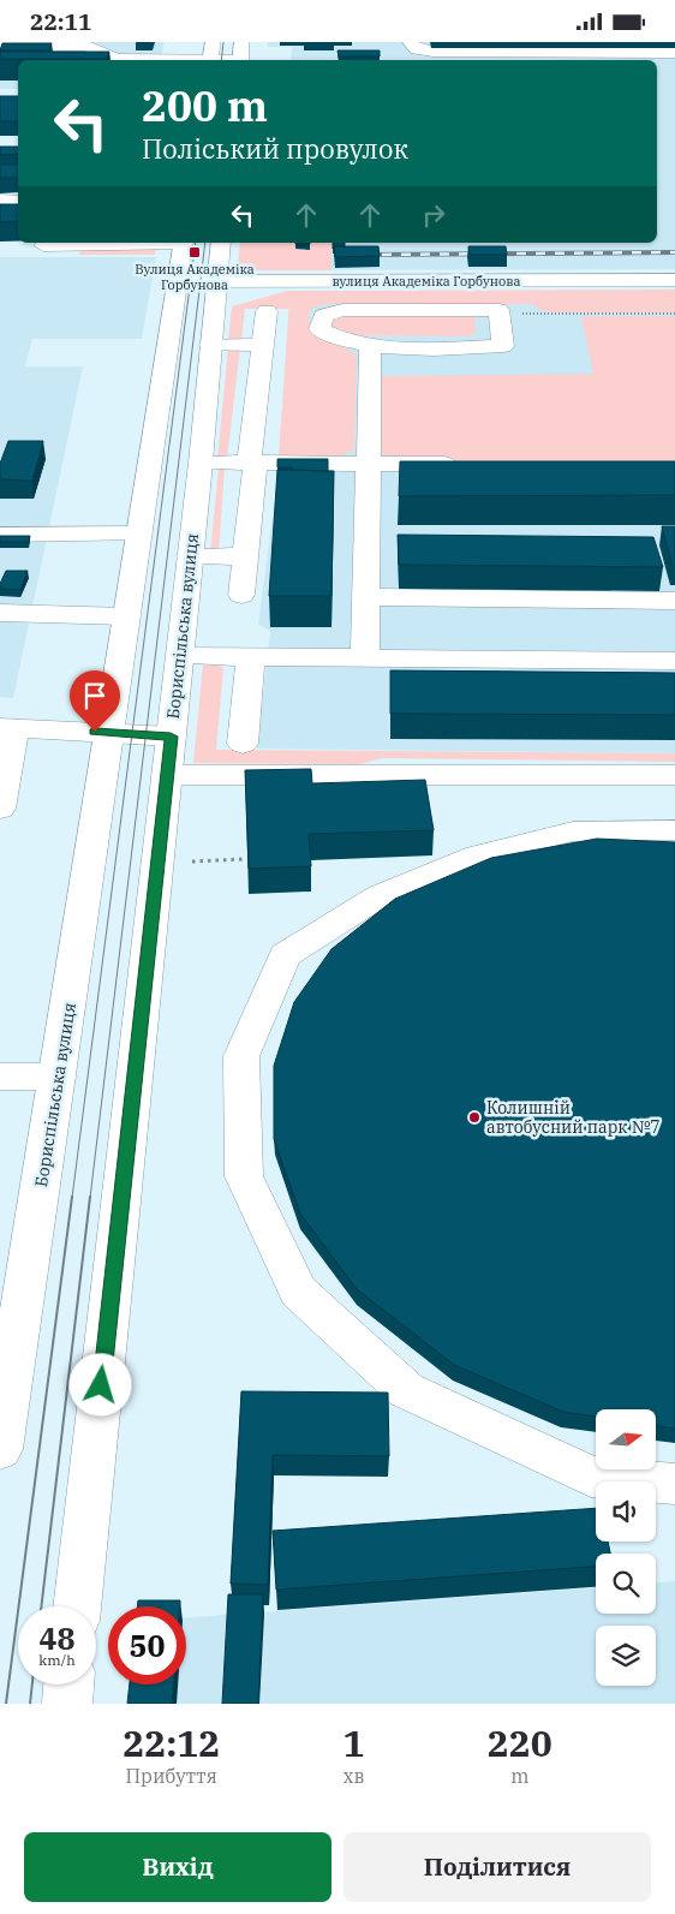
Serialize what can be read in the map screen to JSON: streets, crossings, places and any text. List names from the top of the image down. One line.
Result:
{"streets":{"main road":["вулиця Академіка Горбунова","Бориспільська вулиця"]},"crossings":[["вулиця Академіка Горбунова","Бориспільська вулиця"]],"places":{"transit":["Вулиця Академіка Горбунова"],"other":["Колишній автобусний парк №7"]},"north":"right","page":{"status":"22:11","turn":["200 m","Поліський провулок"],"speed":"48 km/h","limit":"50","eta":["22:12","Прибуття","1","хв","220","m"],"buttons":["Вихід","Поділитися"]}}
